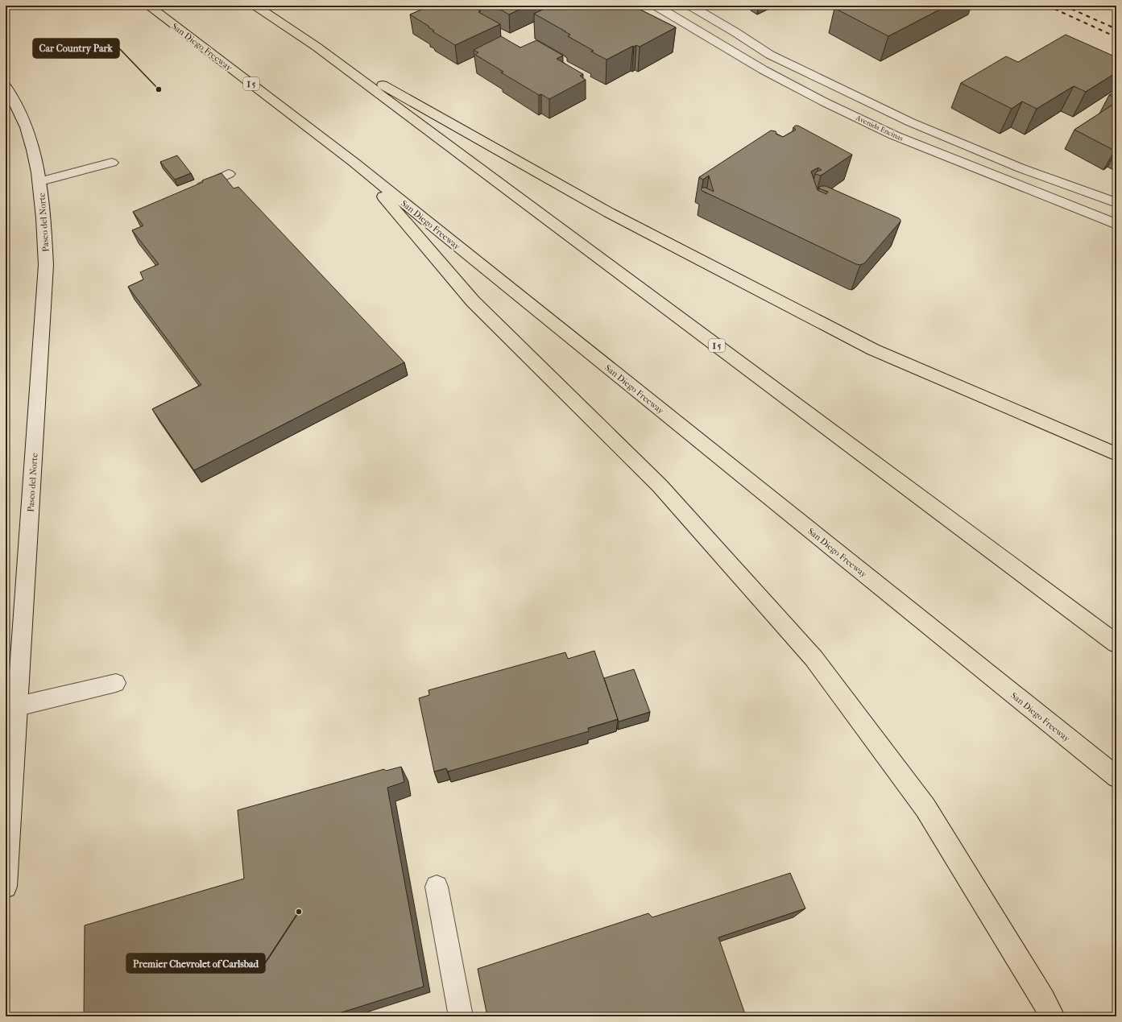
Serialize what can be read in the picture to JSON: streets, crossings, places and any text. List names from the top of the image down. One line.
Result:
{"streets":{"highway":["San Diego Freeway","I 5"],"street":["Avenida Encinas","Paseo del Norte"]},"places":["Car Country Park","Premier Chevrolet of Carlsbad"]}
